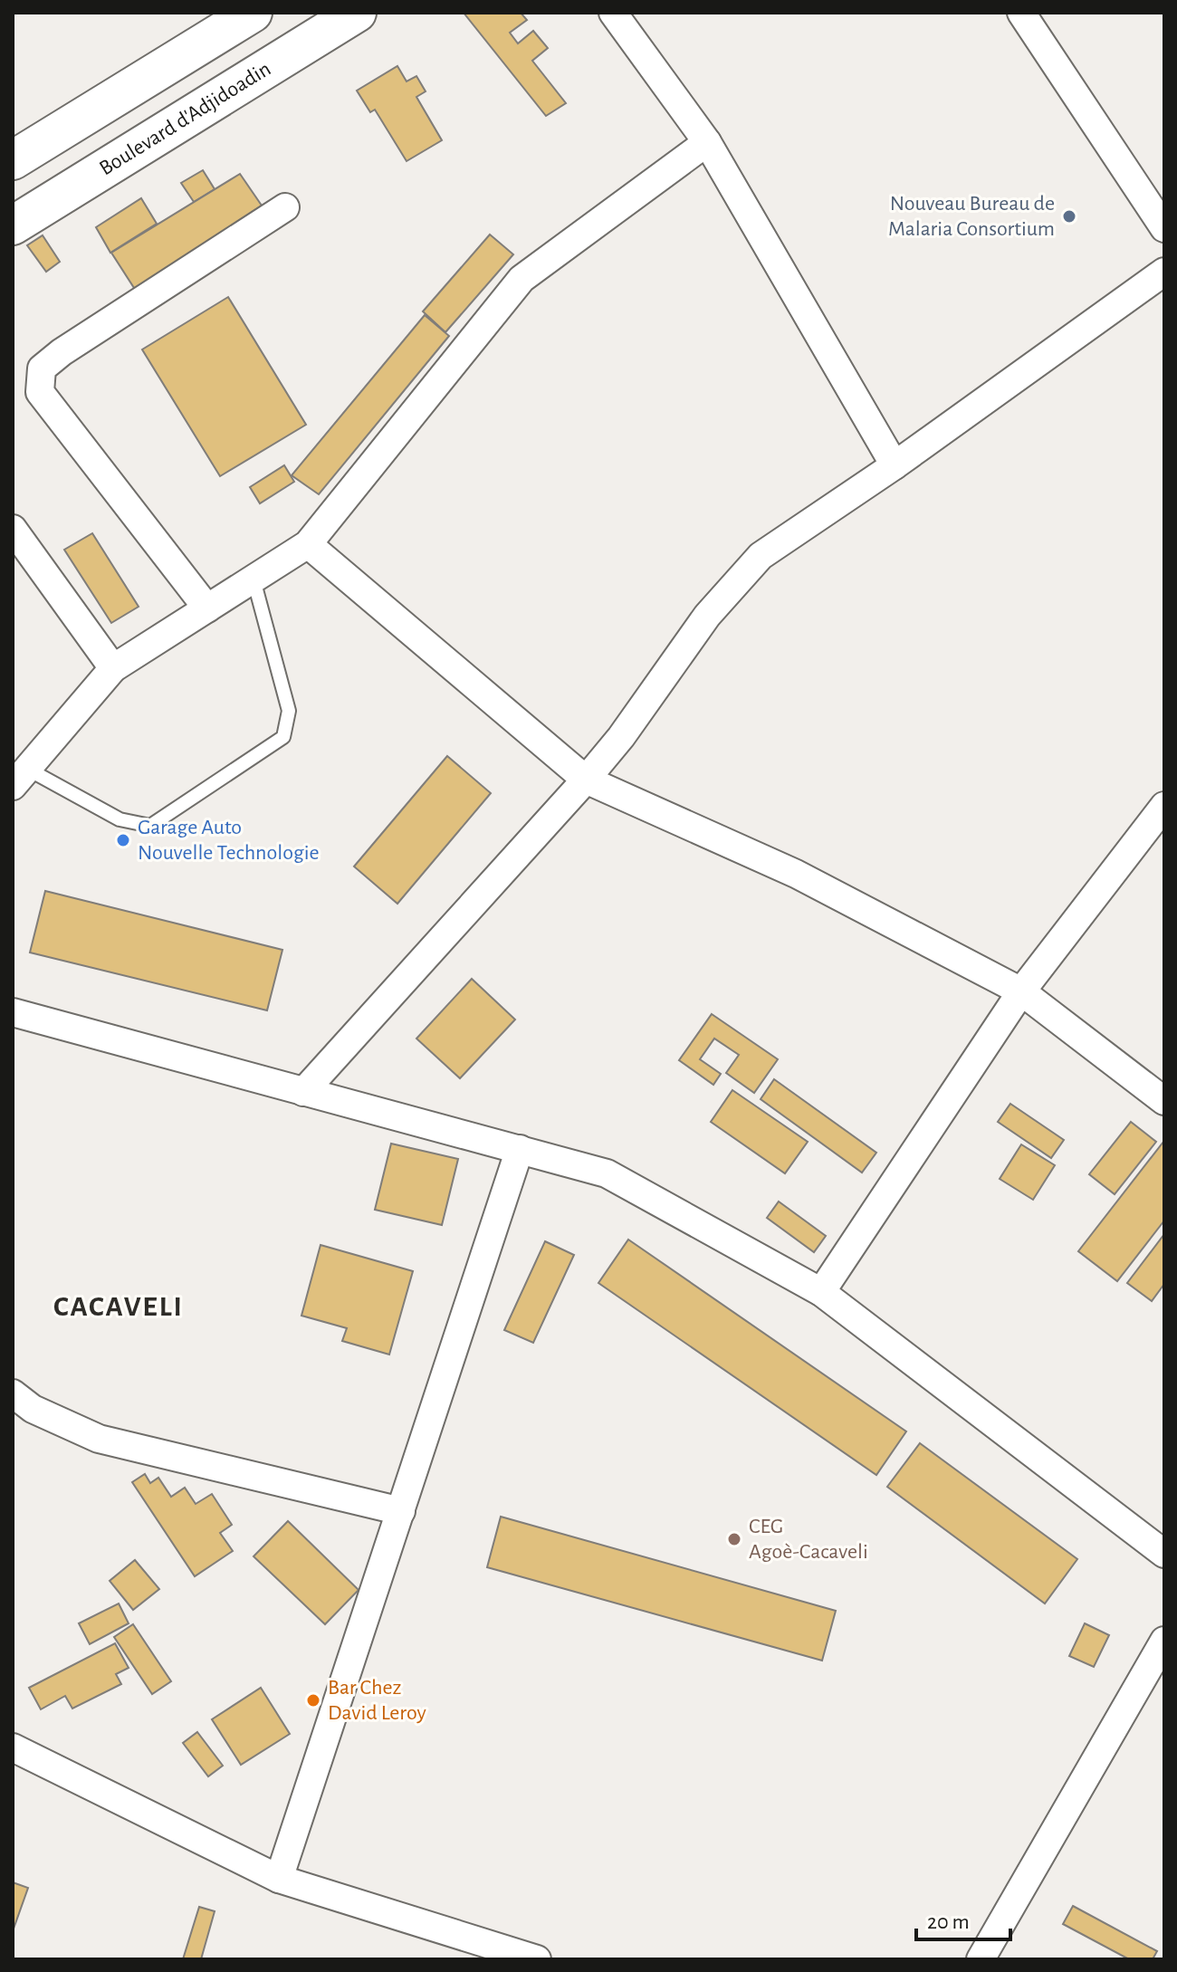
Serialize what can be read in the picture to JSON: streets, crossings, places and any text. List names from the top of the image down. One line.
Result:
{"streets":{"main road":["Boulevard d'Adjidoadin"]},"districts":["CACAVELI"],"places":["Nouveau Bureau de Malaria Consortium","Garage Auto Nouvelle Technologie","CEG Agoè-Cacaveli","Bar Chez David Leroy"],"scale_bar":"20 m"}
